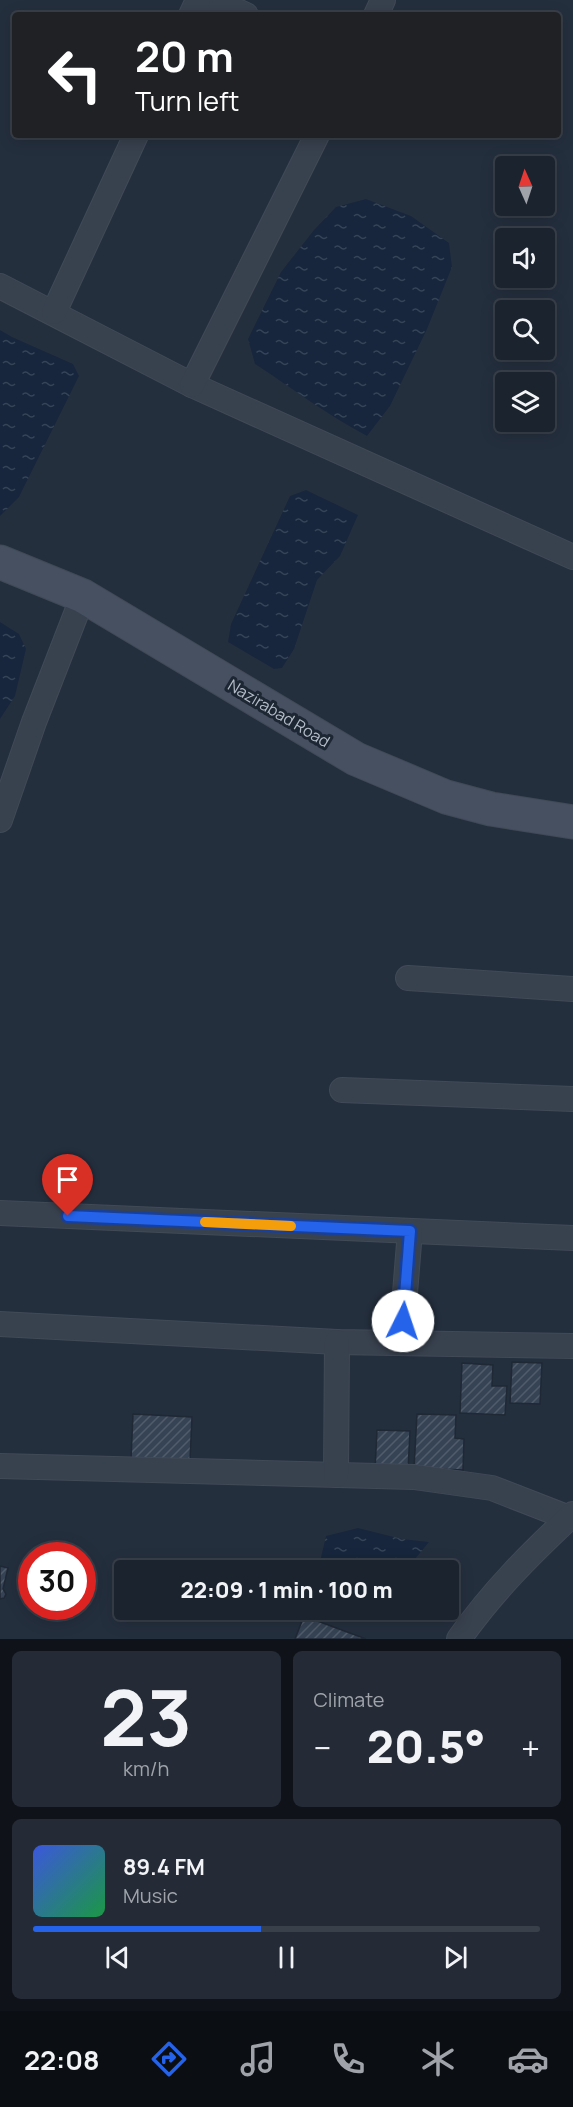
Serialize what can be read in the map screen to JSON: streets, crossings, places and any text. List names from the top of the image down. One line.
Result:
{"streets":{"main road":["Nazirabad Road"]},"north":"top","page":{"turn":["20 m","Turn left"],"limit":"30","trip":"22:09 · 1 min · 100 m","tile":[["23","km/h"],"Climate"],"heat":["−","20.5°","+"],"song":["89.4 FM","Music"],"tabs":"22:08"}}
